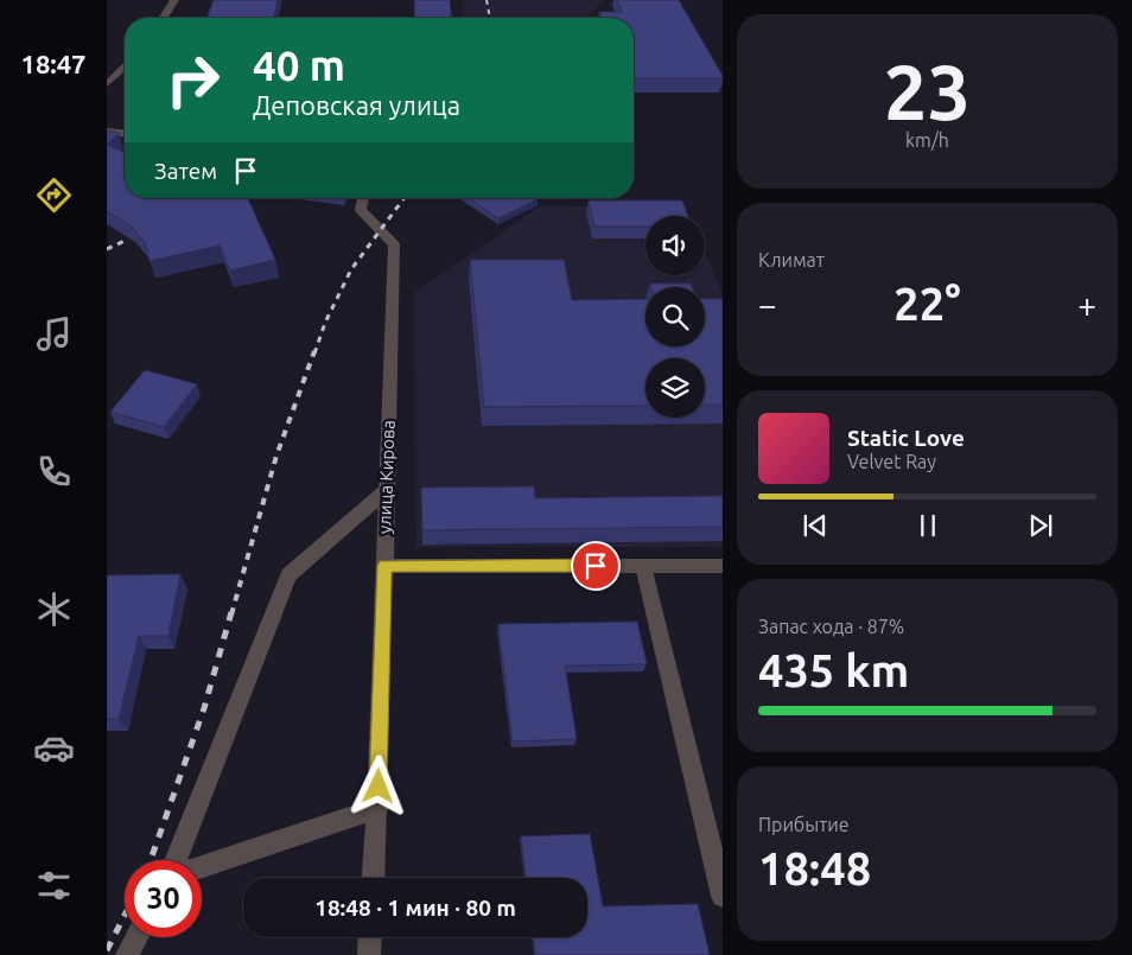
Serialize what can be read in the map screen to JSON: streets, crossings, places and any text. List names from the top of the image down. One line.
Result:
{"streets":{"street":["улица Кирова"]},"page":{"tabs":"18:47","tile":[["23","km/h"],"Климат",["Запас хода · 87%","435 km"],["Прибытие","18:48"]],"turn":["40 m","Деповская улица"],"then":"Затем","heat":["−","22°","+"],"song":["Static Love","Velvet Ray"],"limit":"30","trip":"18:48 · 1 мин · 80 m"}}
